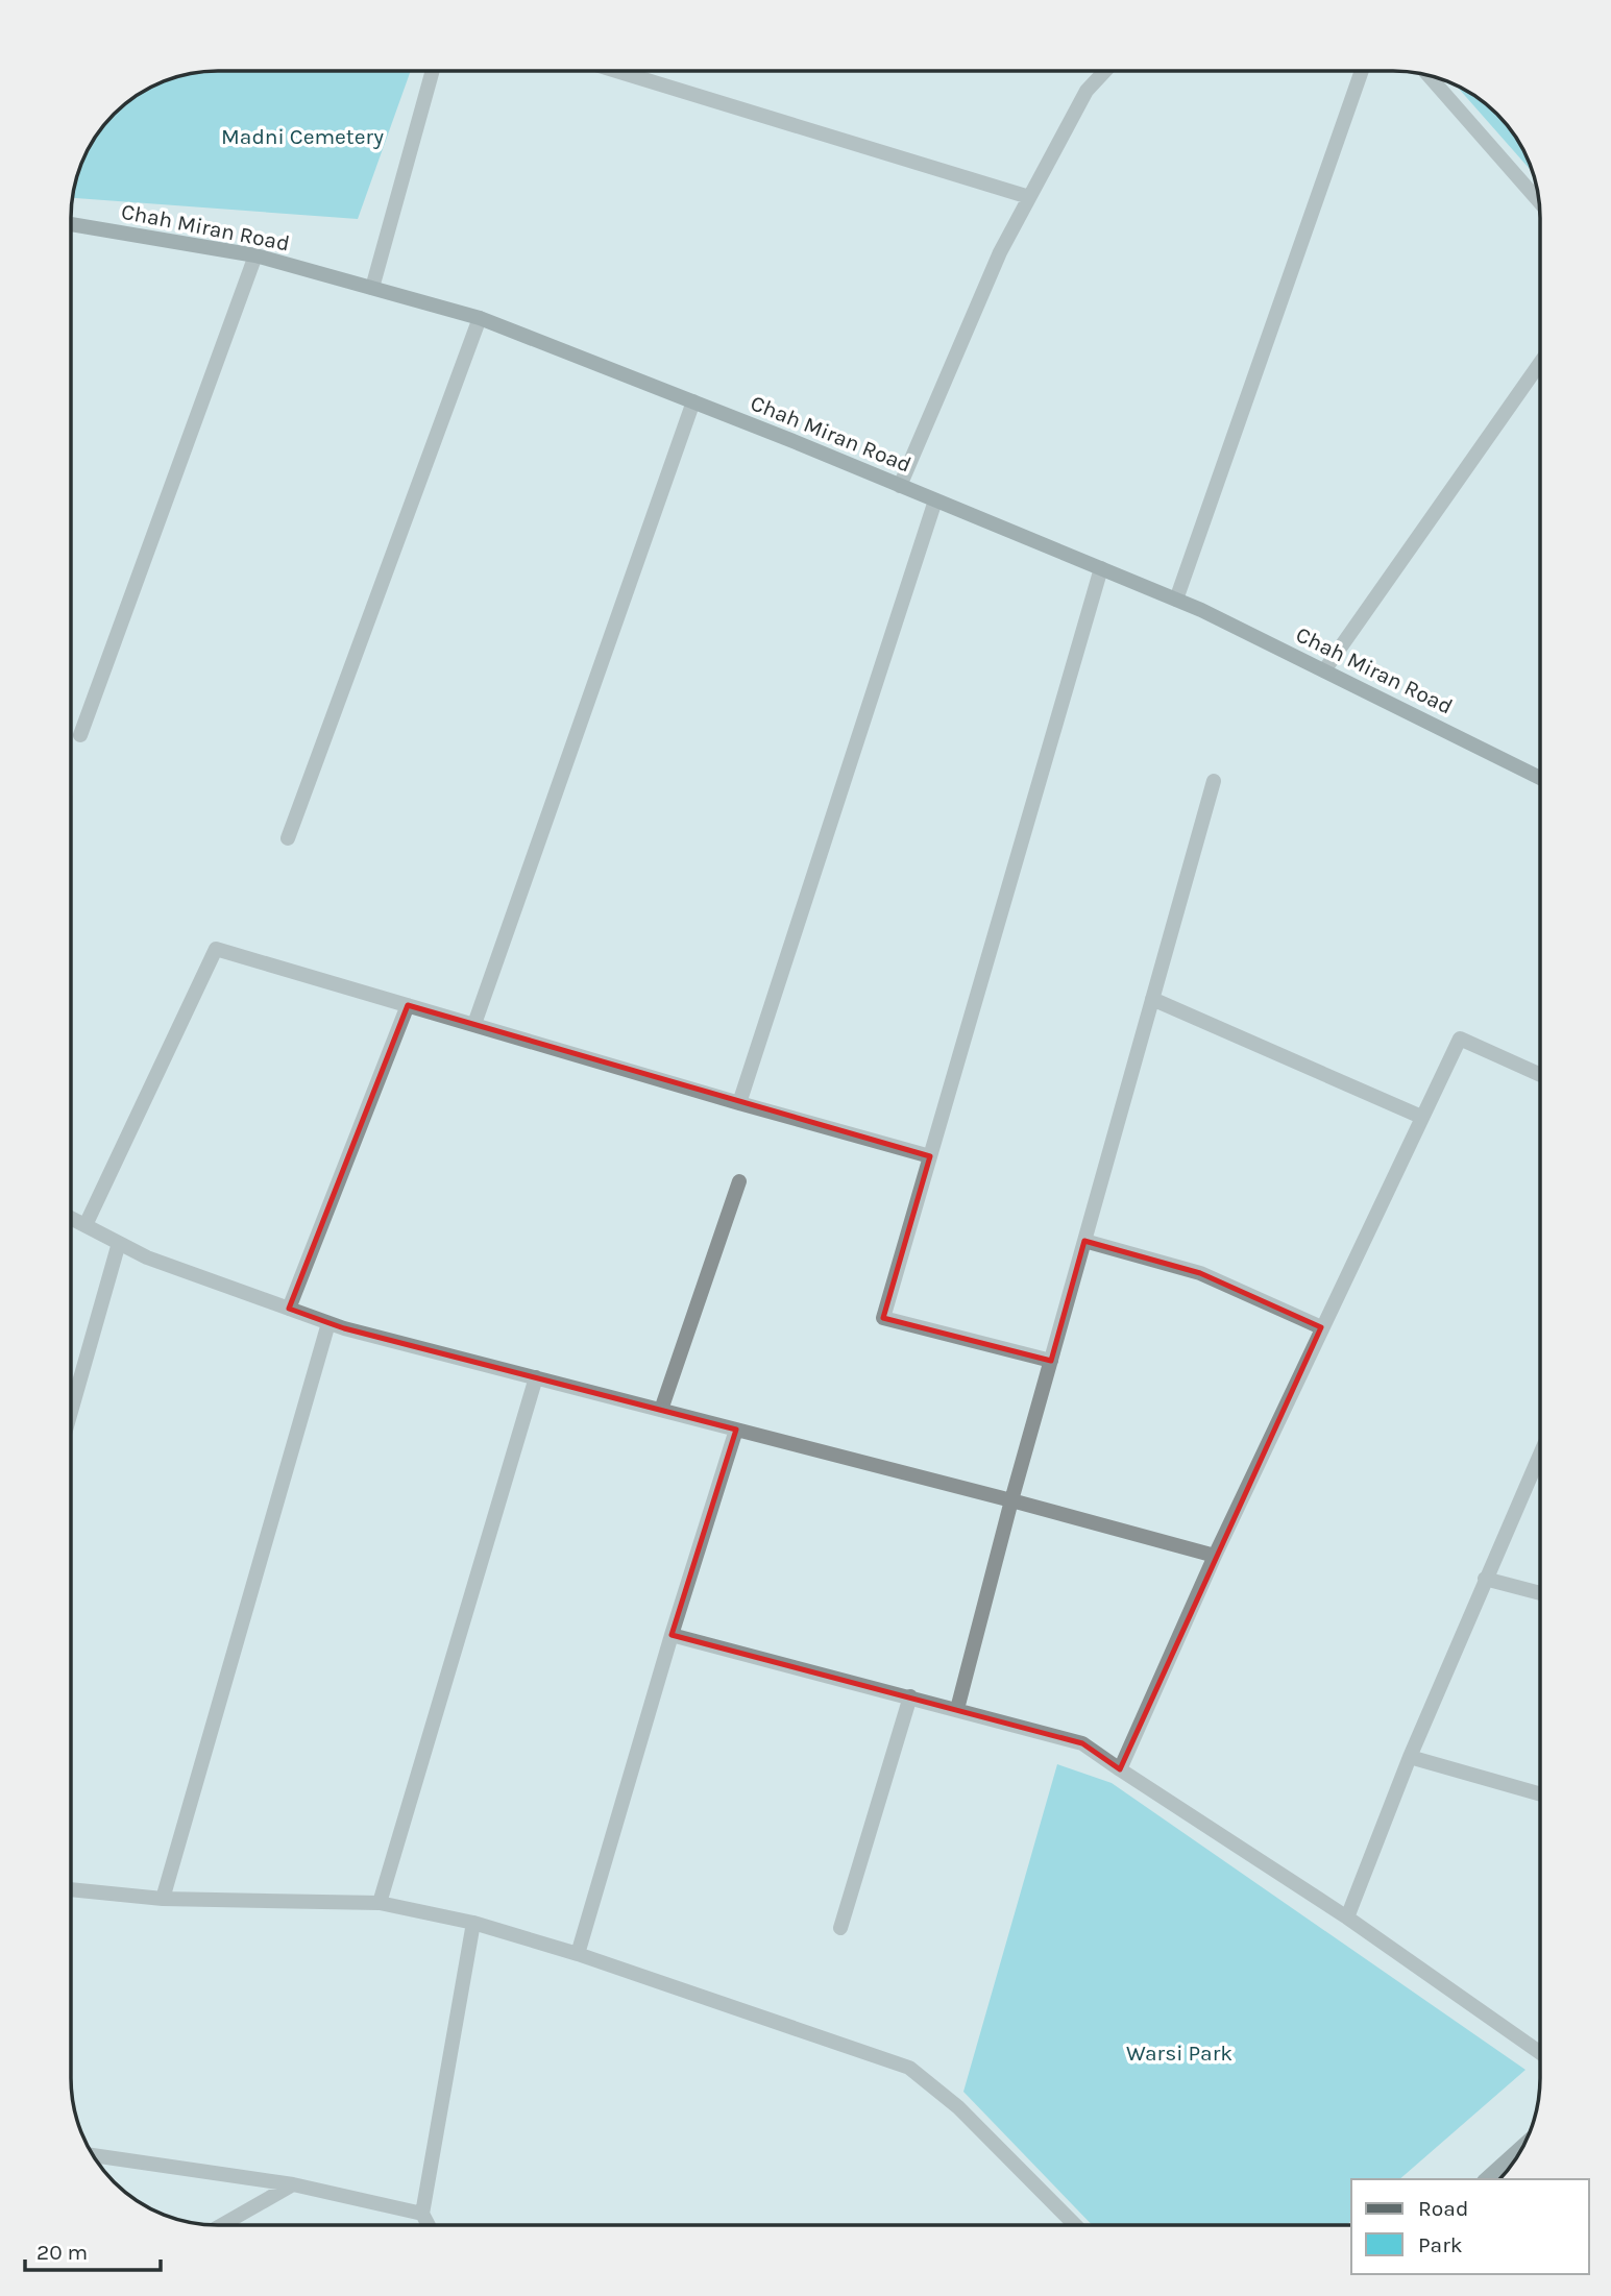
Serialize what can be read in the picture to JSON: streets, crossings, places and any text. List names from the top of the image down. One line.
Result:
{"streets":{"street":["Chah Miran Road"]},"parks":["Madni Cemetery","Warsi Park"],"legend":["Road","Park"],"scale_bar":"20 m"}
